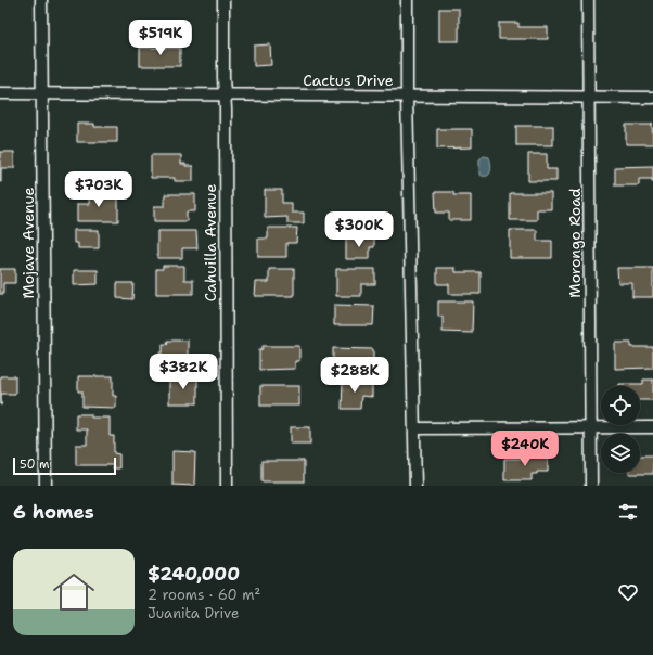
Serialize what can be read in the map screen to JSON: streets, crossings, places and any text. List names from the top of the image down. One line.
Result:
{"streets":{"street":["Cactus Drive","Mojave Avenue","Cahuilla Avenue","Morongo Road"]},"crossings":[["Cactus Drive","Mojave Avenue"],["Cactus Drive","Cahuilla Avenue"],["Cactus Drive","Morongo Road"]],"scale_bar":"50 m","page":{"price":["$519K","$703K","$300K","$382K","$288K","$240K"],"scale":"50 m","heading":"6 homes","list":[{"name":"$240,000","note":"2 rooms · 60 m² · Juanita Drive"}]}}
